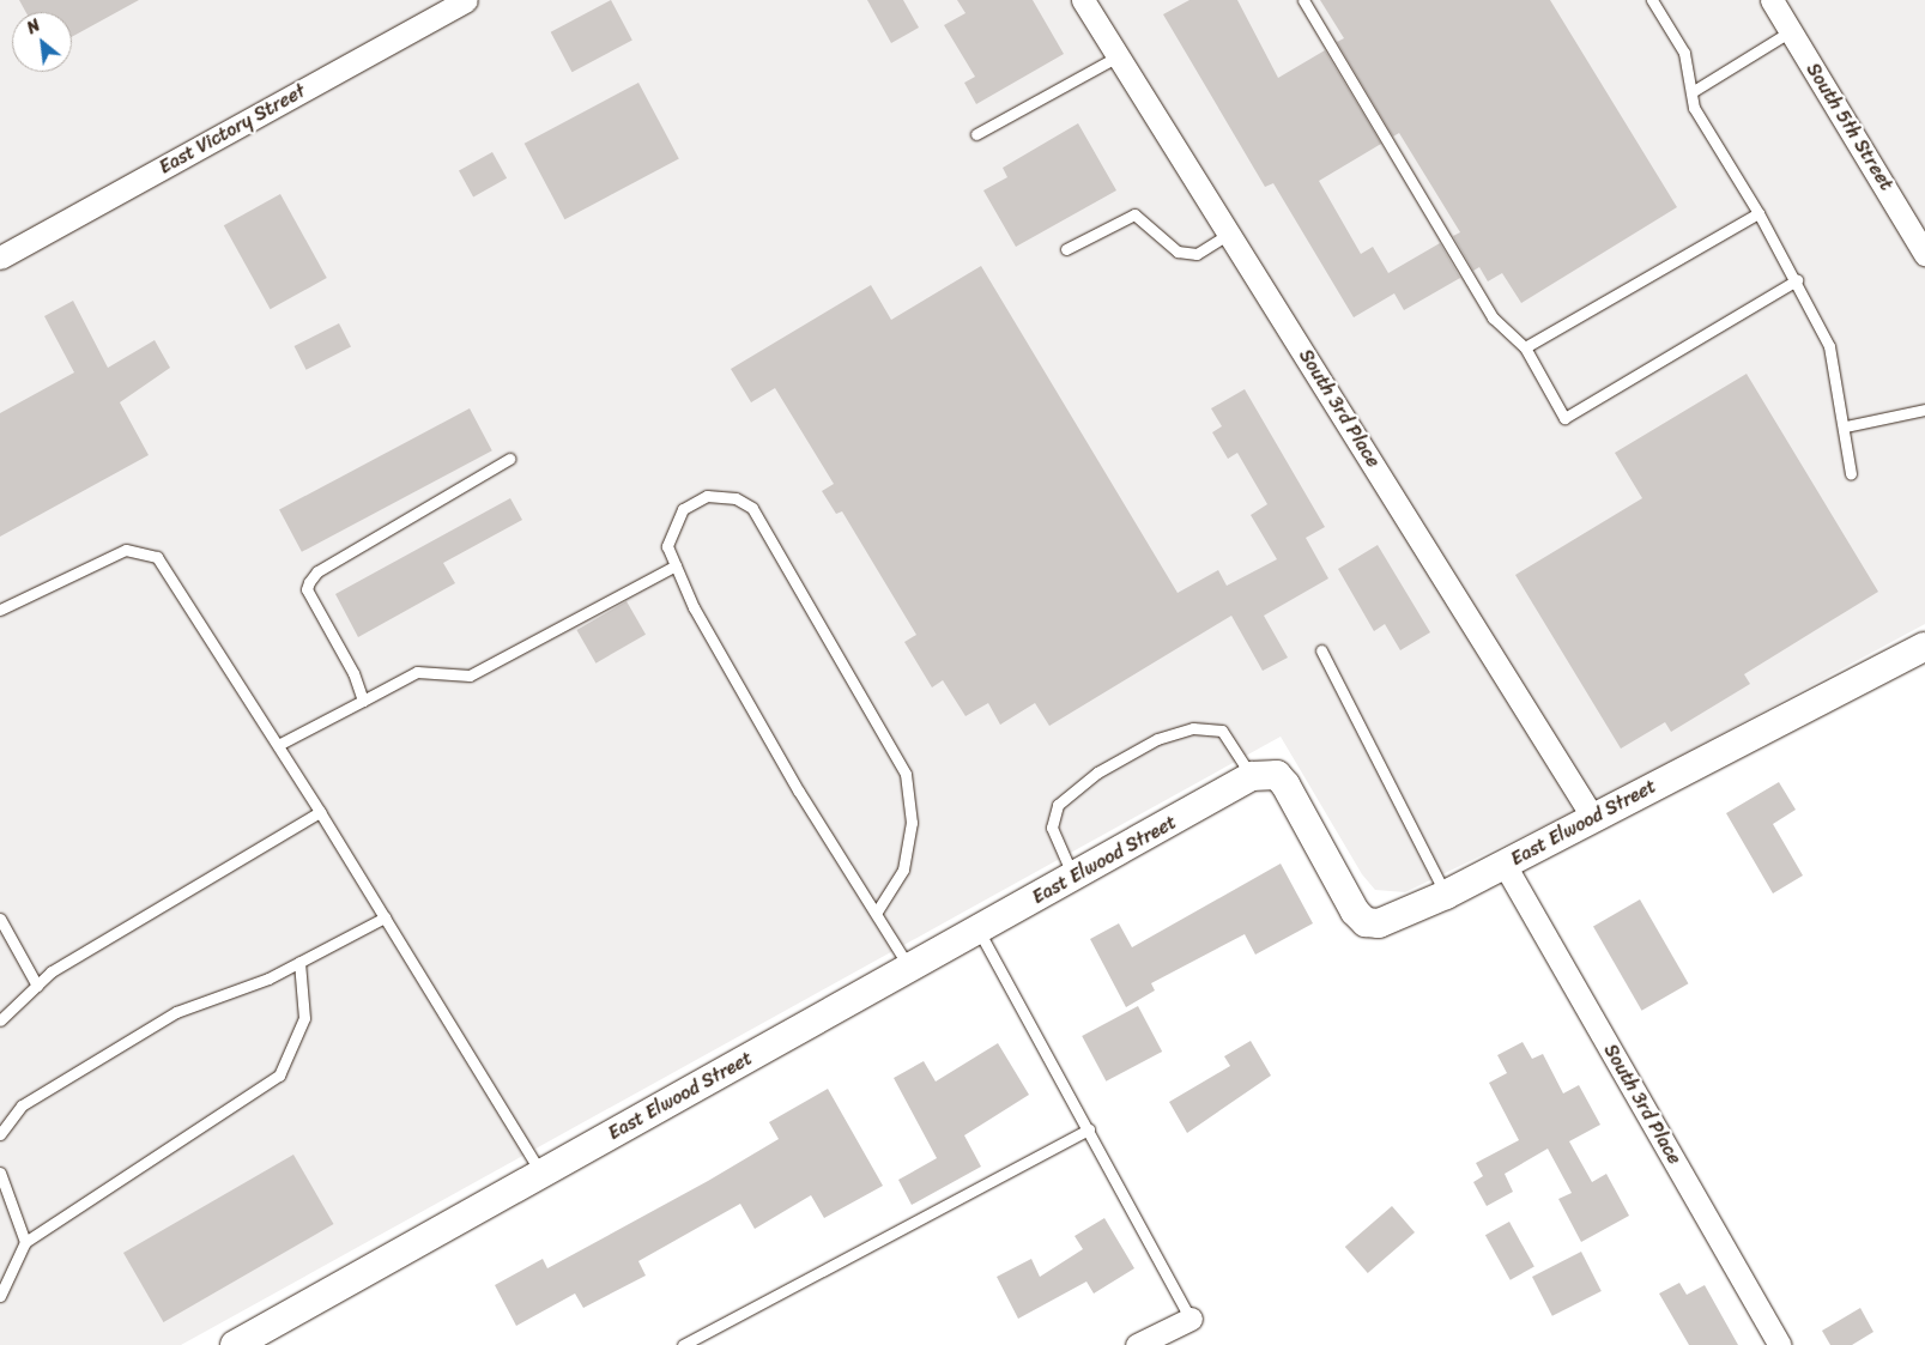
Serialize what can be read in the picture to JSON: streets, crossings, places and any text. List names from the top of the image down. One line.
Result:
{"streets":{"street":["South 5th Street","East Victory Street","South 3rd Place","East Elwood Street"]},"crossings":[["South 3rd Place","East Elwood Street"]],"north":"top left"}
